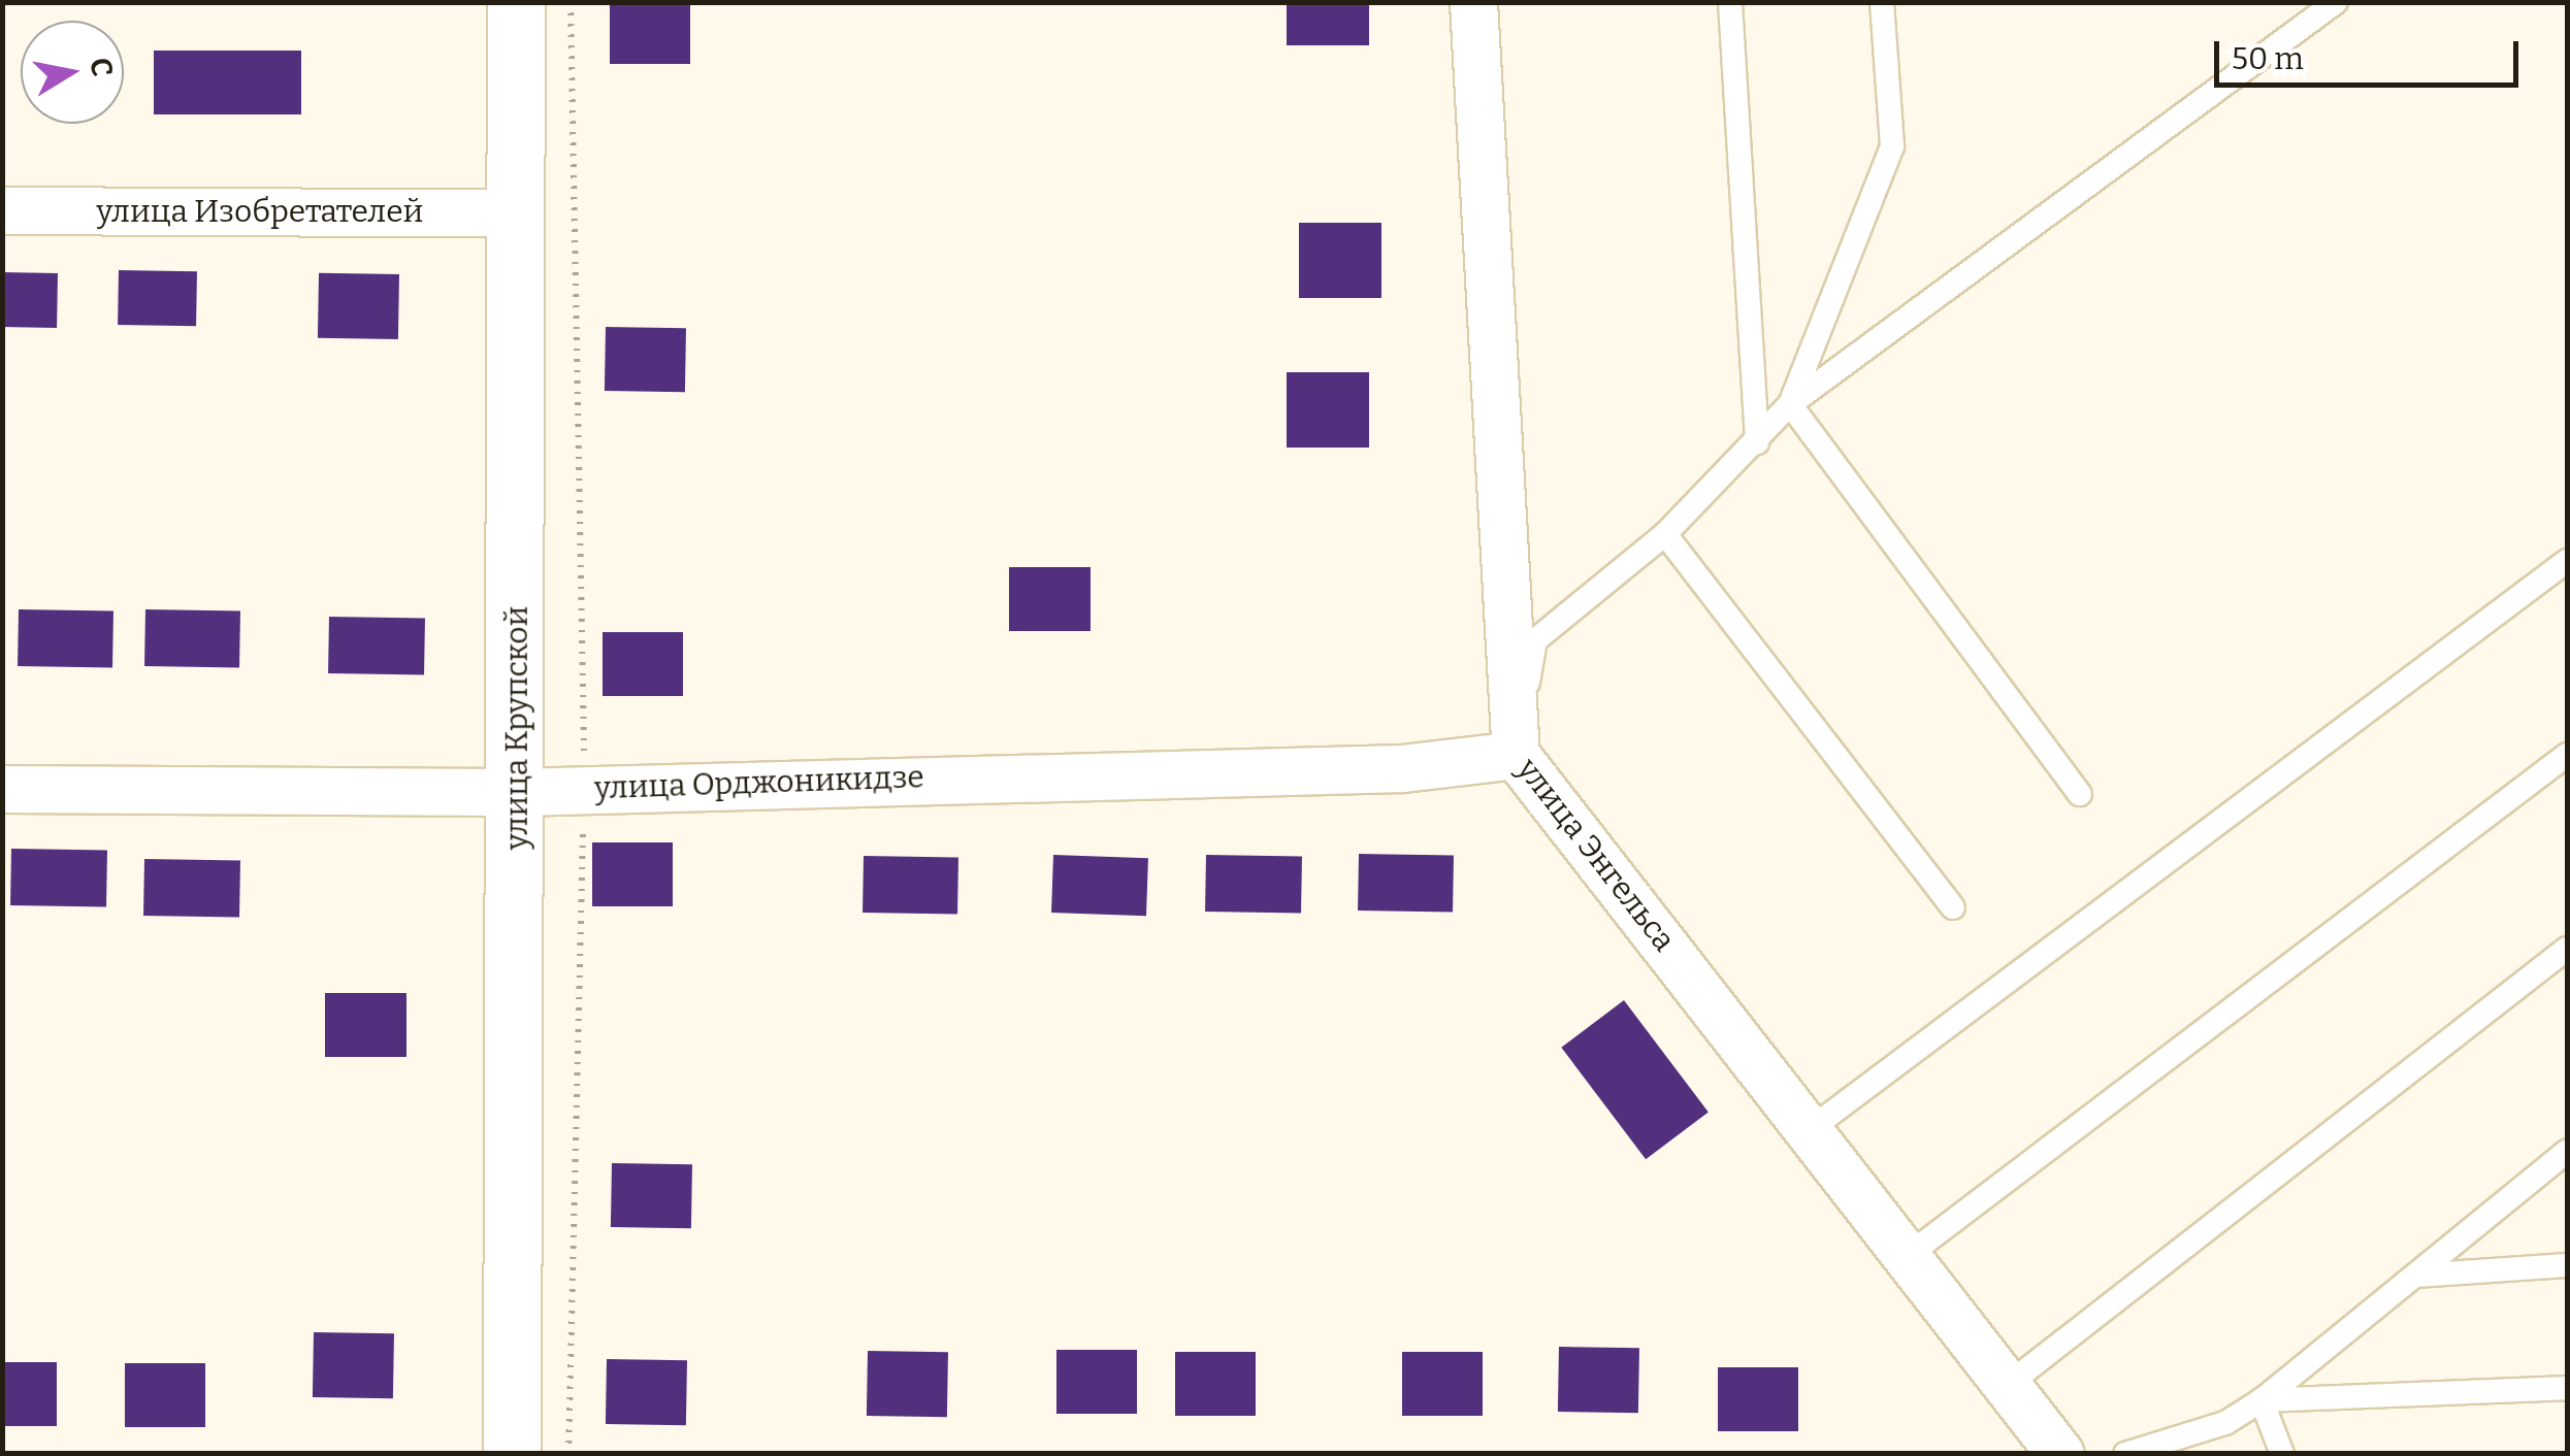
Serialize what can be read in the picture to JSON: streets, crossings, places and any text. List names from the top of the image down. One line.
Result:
{"streets":{"main road":["улица Крупской"],"street":["улица Изобретателей","улица Орджоникидзе","улица Энгельса"]},"crossings":[["улица Изобретателей","улица Крупской"],["улица Крупской","улица Орджоникидзе"],["улица Орджоникидзе","улица Энгельса"]],"scale_bar":"50 m","north":"right"}
